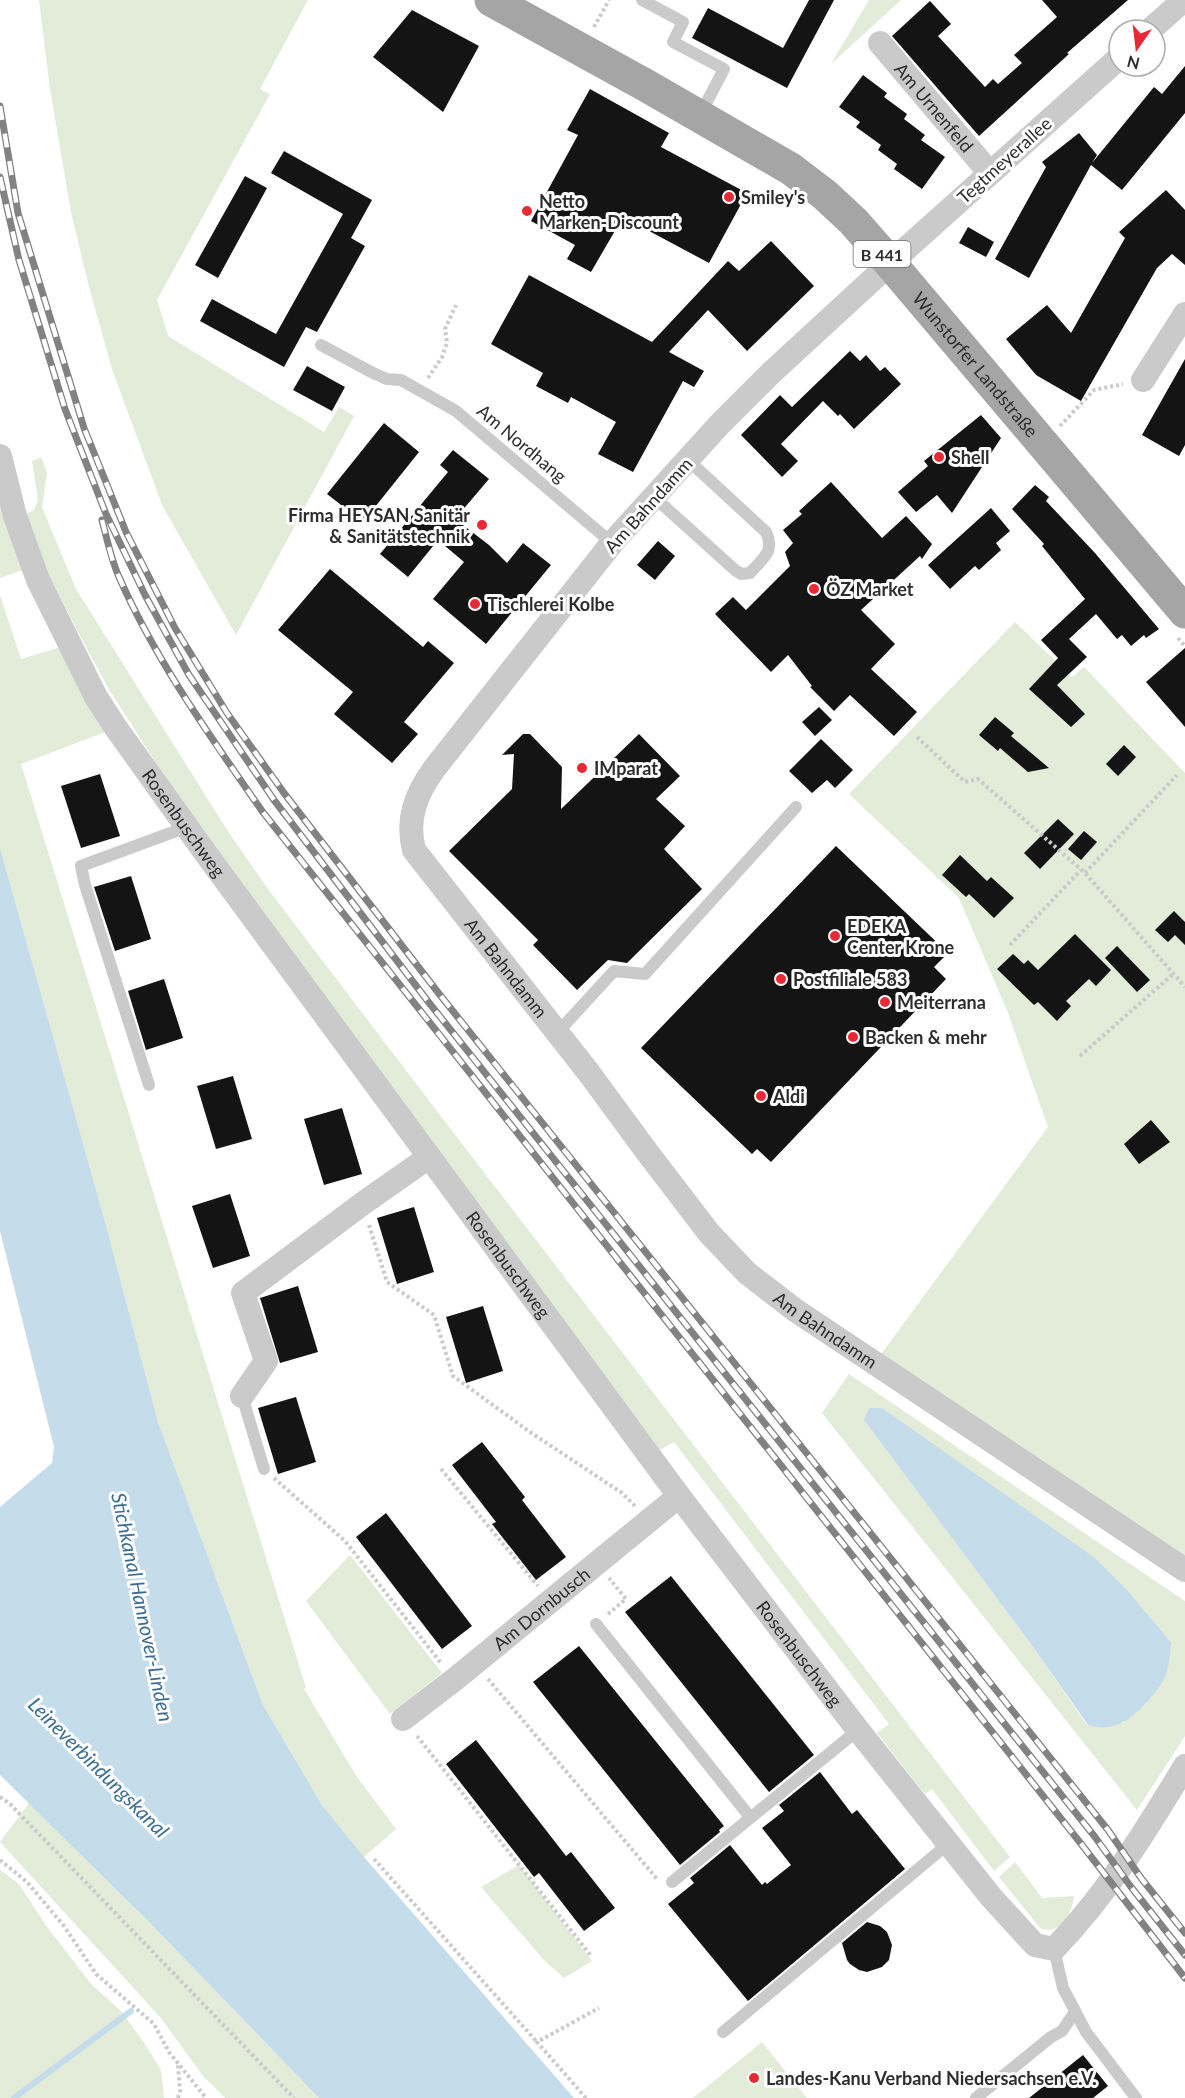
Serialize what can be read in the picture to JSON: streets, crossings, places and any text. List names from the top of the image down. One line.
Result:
{"streets":{"main road":["B 441","Wunstorfer Landstraße"],"street":["Am Urnenfeld","Tegtmeyerallee","Am Bahndamm","Rosenbuschweg","Am Dornbusch"],"lane":["Am Nordhang"]},"crossings":[["Am Urnenfeld","Tegtmeyerallee"],["Tegtmeyerallee","Wunstorfer Landstraße"],["Tegtmeyerallee","Am Bahndamm"],["Wunstorfer Landstraße","Am Bahndamm"],["Am Nordhang","Am Bahndamm"],["Rosenbuschweg","Am Dornbusch"]],"water":["Stichkanal Hannover-Linden","Leineverbindungskanal"],"places":["Smiley's","Netto Marken-Discount","Shell","Firma HEYSAN Sanitär & Sanitätstechnik","ÖZ Market","Tischlerei Kolbe","IMparat","EDEKA Center Krone","Postfiliale 583","Meiterrana","Backen & mehr","Aldi","Landes-Kanu Verband Niedersachsen e.V."],"north":"bottom"}
